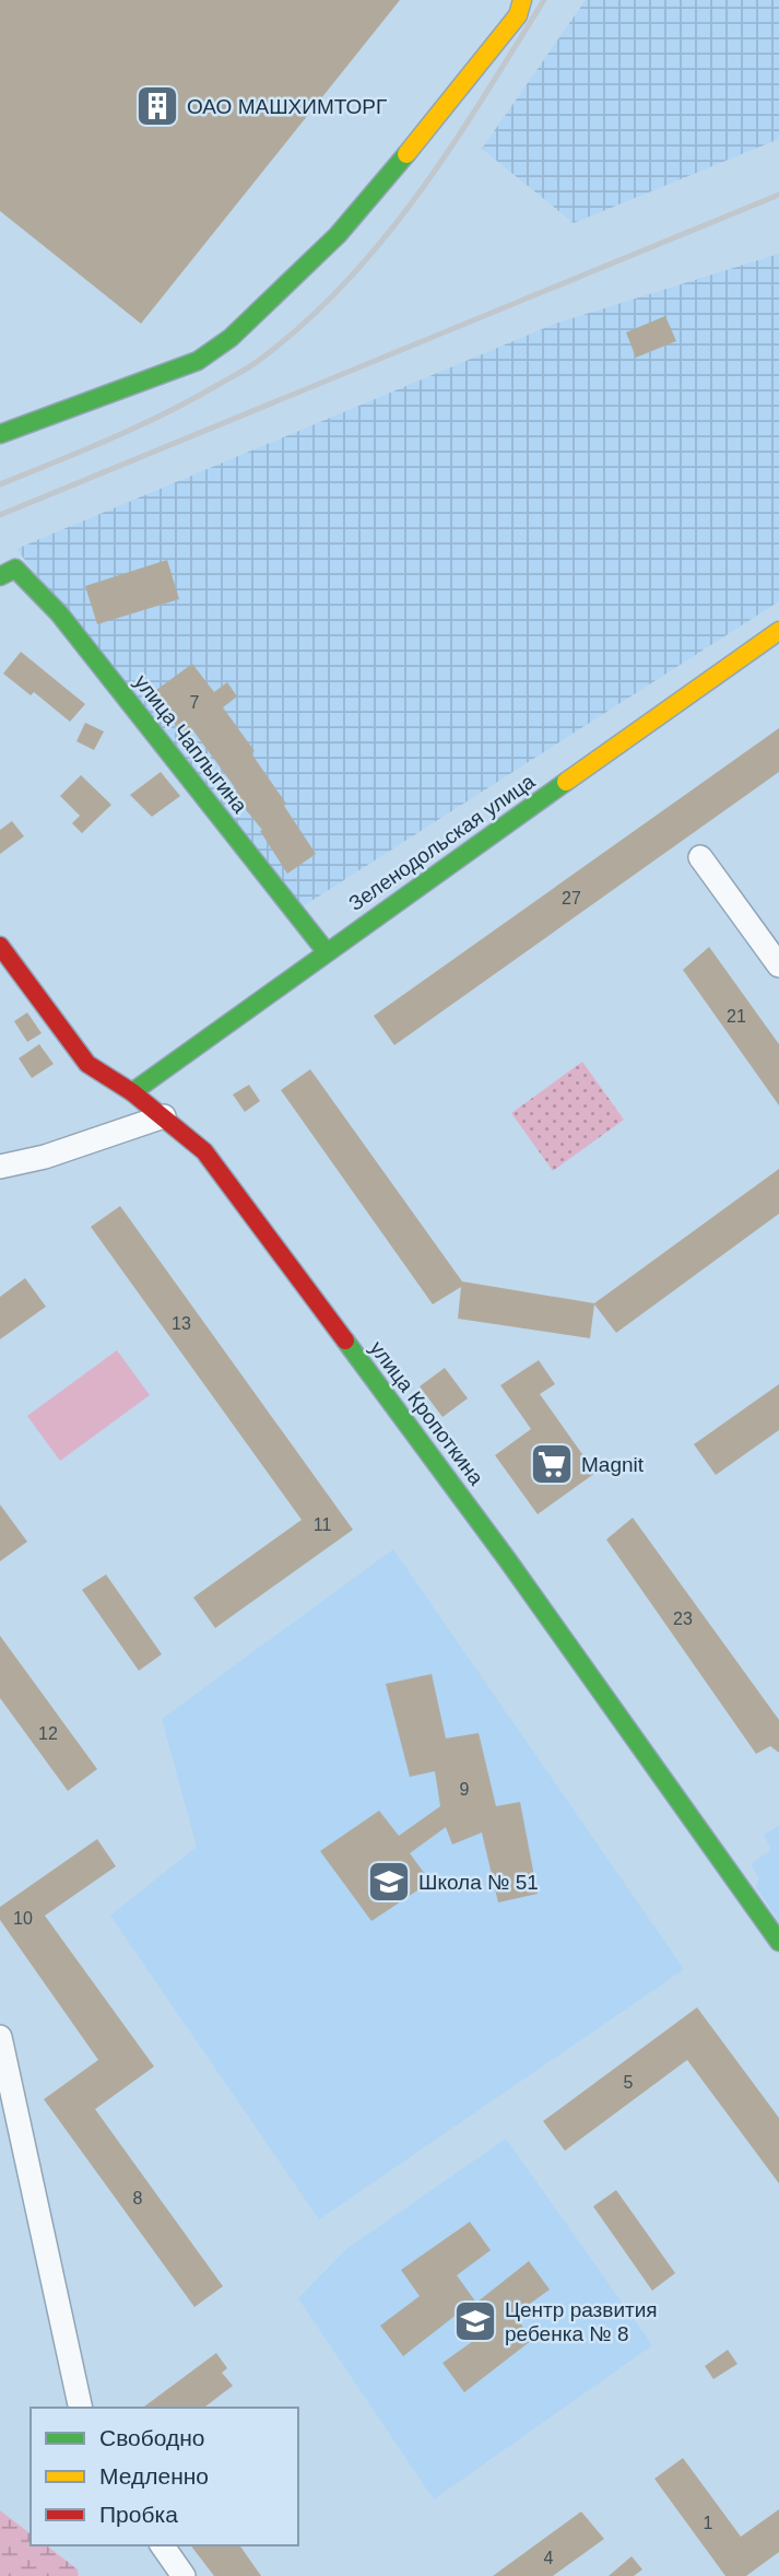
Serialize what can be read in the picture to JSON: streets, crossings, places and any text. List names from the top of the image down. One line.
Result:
{"streets":{"street":["улица Чаплыгина","Зеленодольская улица","улица Кропоткина"]},"crossings":[["улица Чаплыгина","Зеленодольская улица"],["Зеленодольская улица","улица Кропоткина"]],"places":{"building":["ОАО МАШХИМТОРГ"],"supermarket":["Magnit"],"school or university":["Школа № 51","Центр развития ребенка № 8"]},"house_numbers":["7","27","21","13","11","23","12","9","10","5","8","1","4"],"legend":["Свободно","Медленно","Пробка"]}
